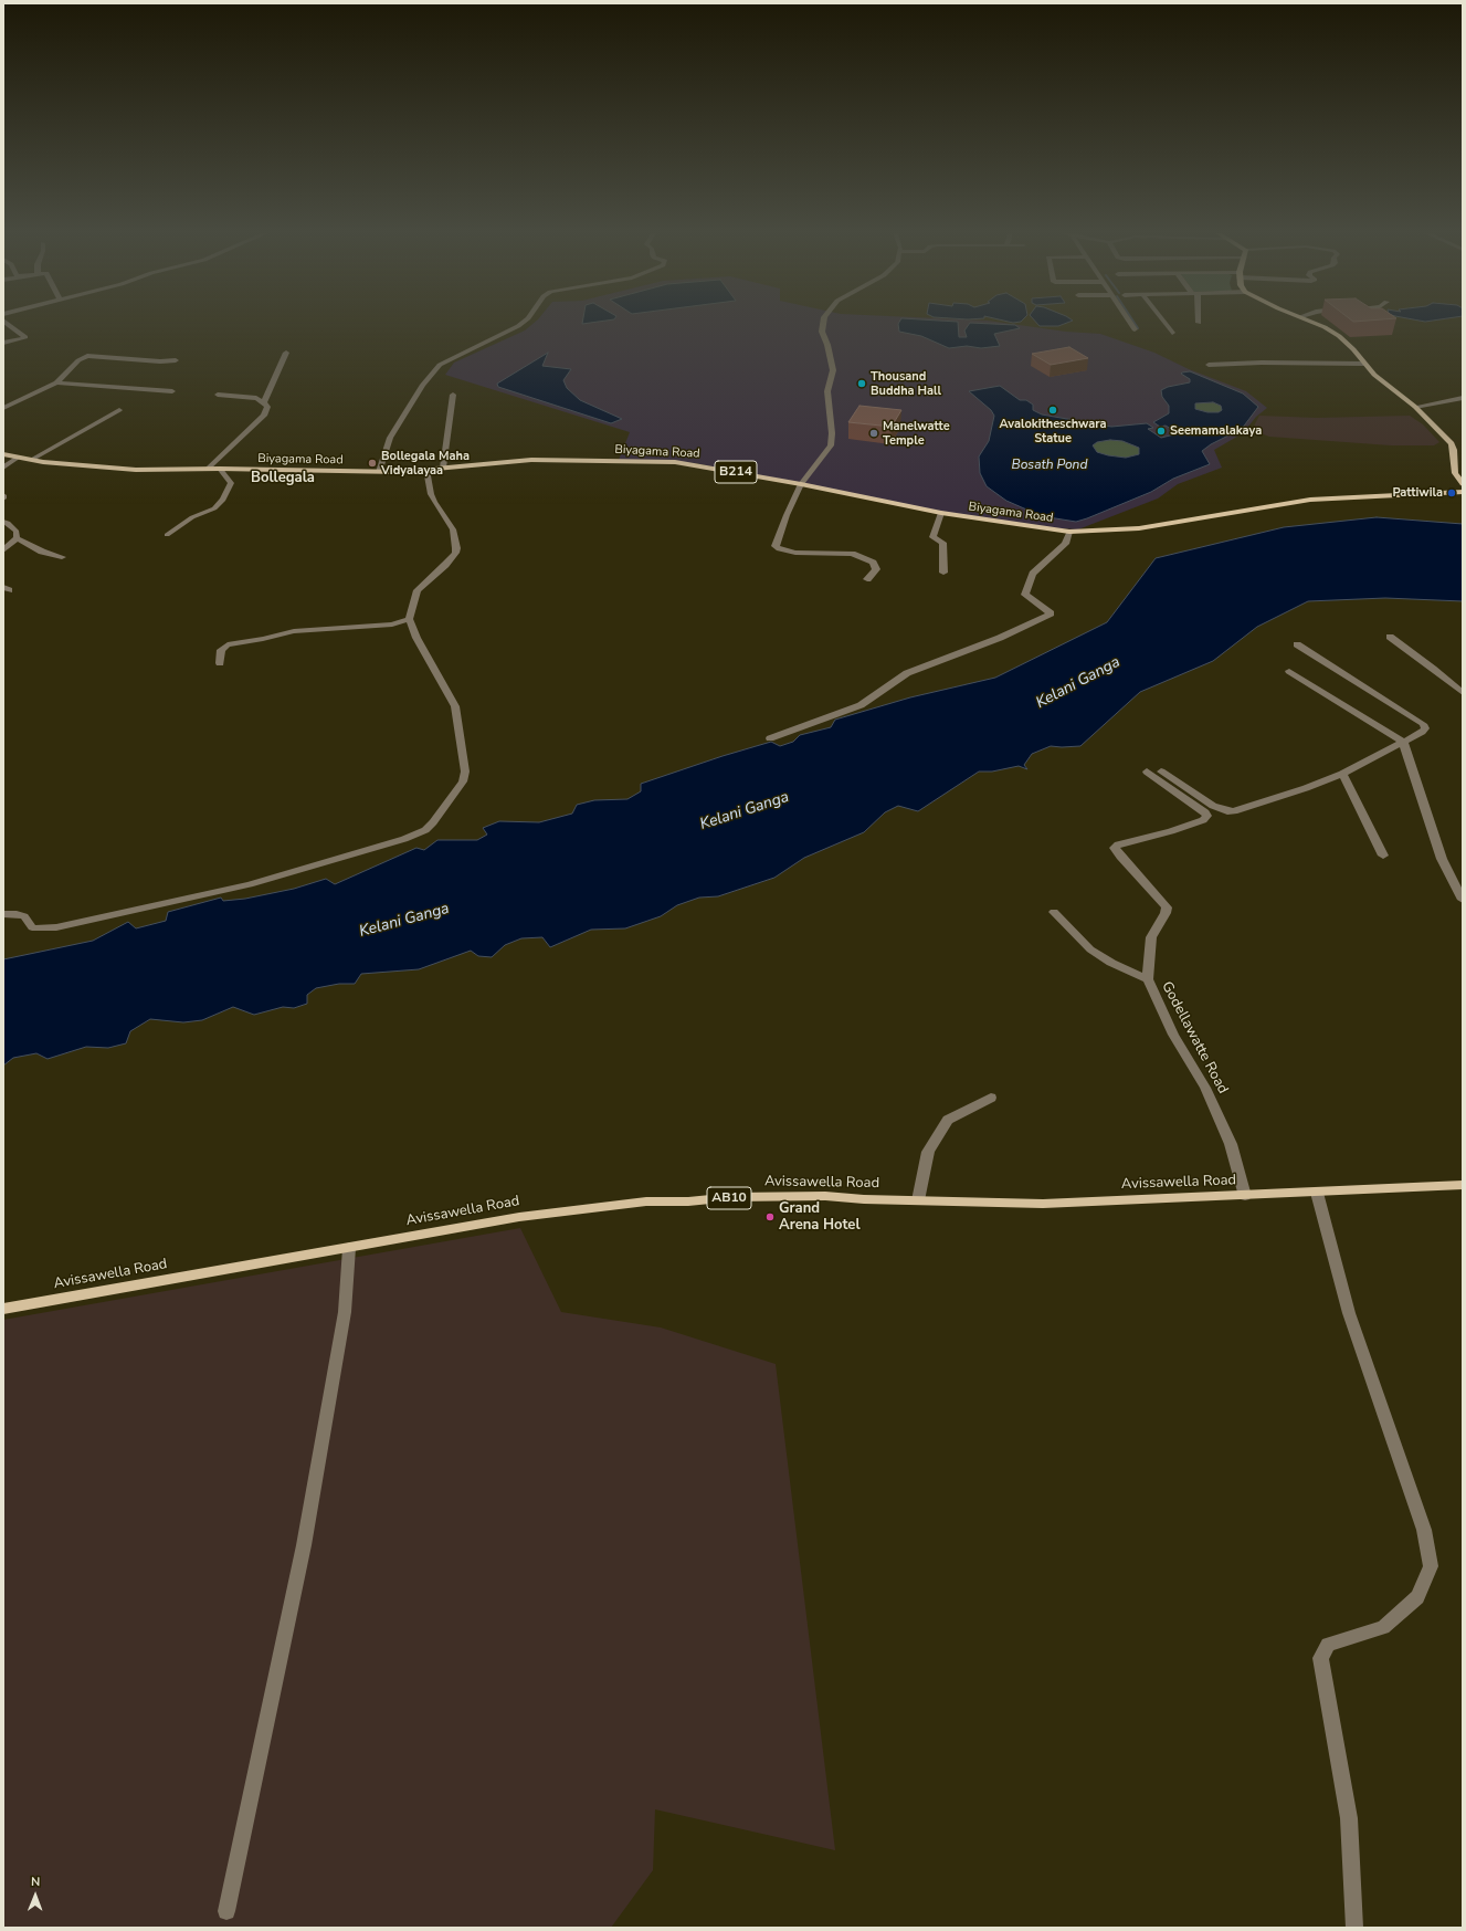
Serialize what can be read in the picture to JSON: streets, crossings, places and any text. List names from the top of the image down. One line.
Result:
{"streets":{"main road":["Biyagama Road","B214","Avissawella Road","AB10"],"street":["Godellawatte Road"]},"crossings":[["Godellawatte Road","Avissawella Road"]],"districts":["Bollegala"],"water":["Bosath Pond","Kelani Ganga"],"places":["Thousand Buddha Hall","Avalokitheschwara Statue","Seemamalakaya","Manelwatte Temple","Bollegala Maha Vidyalayaa","Pattiwila","Grand Arena Hotel"],"north":"top"}
